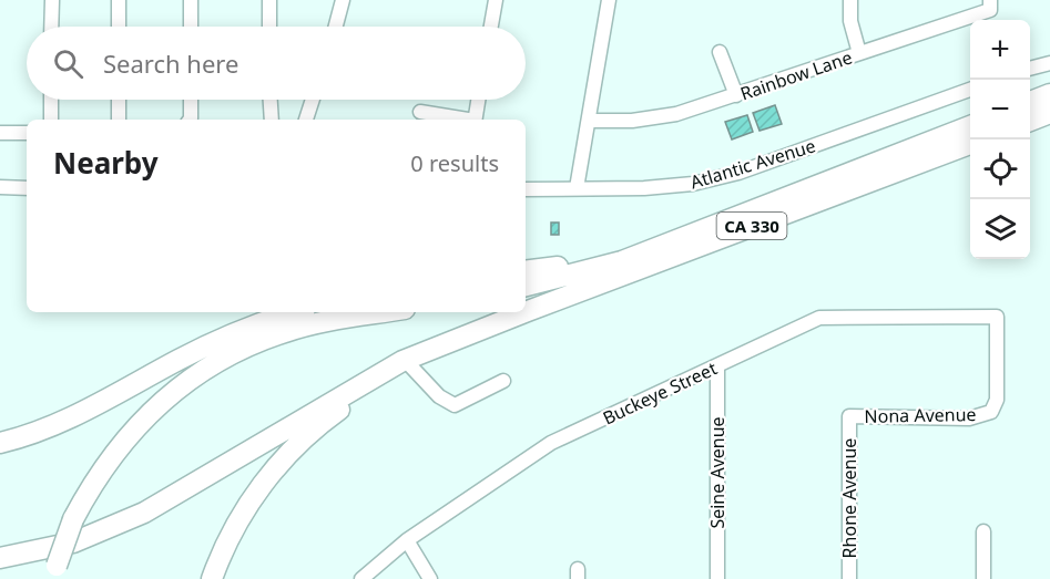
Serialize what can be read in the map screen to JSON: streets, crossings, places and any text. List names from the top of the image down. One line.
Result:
{"streets":{"highway":["CA 330"],"street":["Rainbow Lane","Atlantic Avenue","Buckeye Street","Nona Avenue","Seine Avenue","Rhone Avenue"]},"crossings":[["Buckeye Street","Nona Avenue"],["Buckeye Street","Seine Avenue"],["Nona Avenue","Rhone Avenue"]],"page":{"map_buttons":["+","−"],"search":"Search here","heading":["Nearby","0 results"]}}
